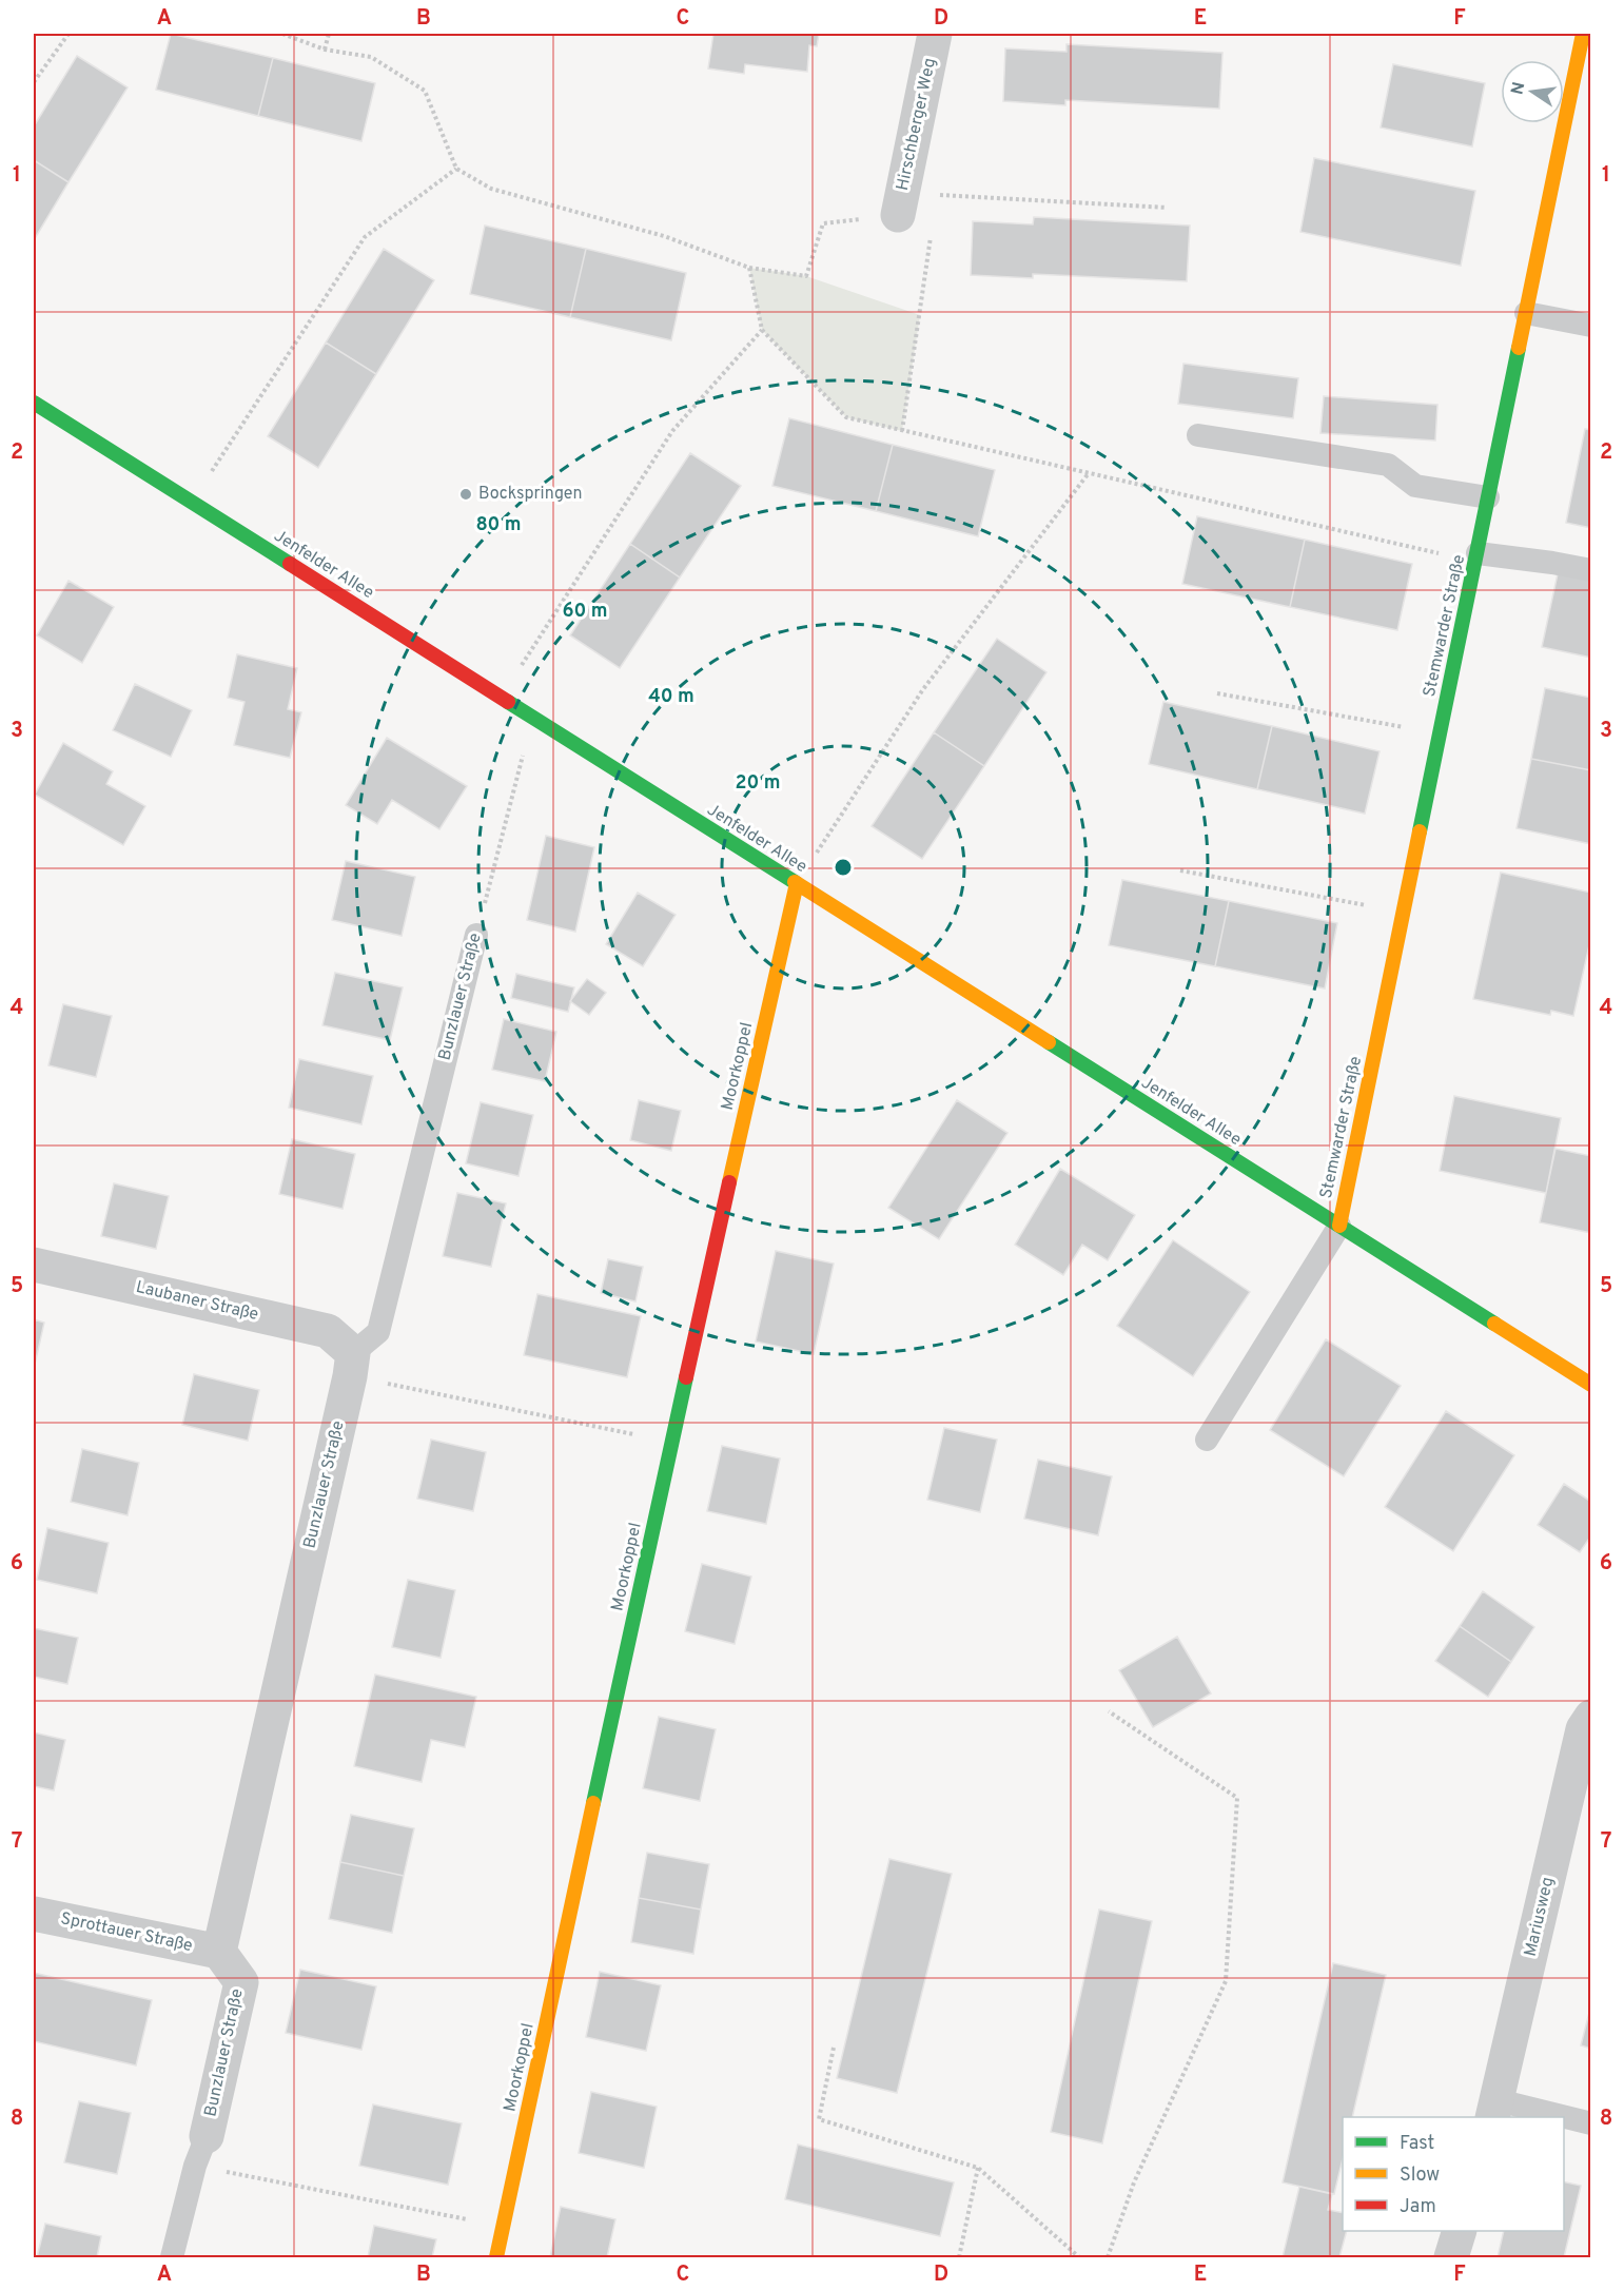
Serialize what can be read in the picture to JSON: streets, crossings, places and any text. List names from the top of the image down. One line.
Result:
{"streets":{"street":["Hirschberger Weg","Jenfelder Allee","Stemwarder Straße","Bunzlauer Straße","Moorkoppel","Laubaner Straße","Mariusweg","Sprottauer Straße"]},"crossings":[["Jenfelder Allee","Stemwarder Straße"],["Jenfelder Allee","Bunzlauer Straße"],["Jenfelder Allee","Moorkoppel"],["Bunzlauer Straße","Laubaner Straße"],["Bunzlauer Straße","Sprottauer Straße"]],"places":["Bockspringen"],"legend":["Fast","Slow","Jam"],"north":"left","grid":{"columns":["A","B","C","D","E","F"],"rows":["1","2","3","4","5","6","7","8"]},"rings":["80 m","60 m","40 m","20 m"]}
